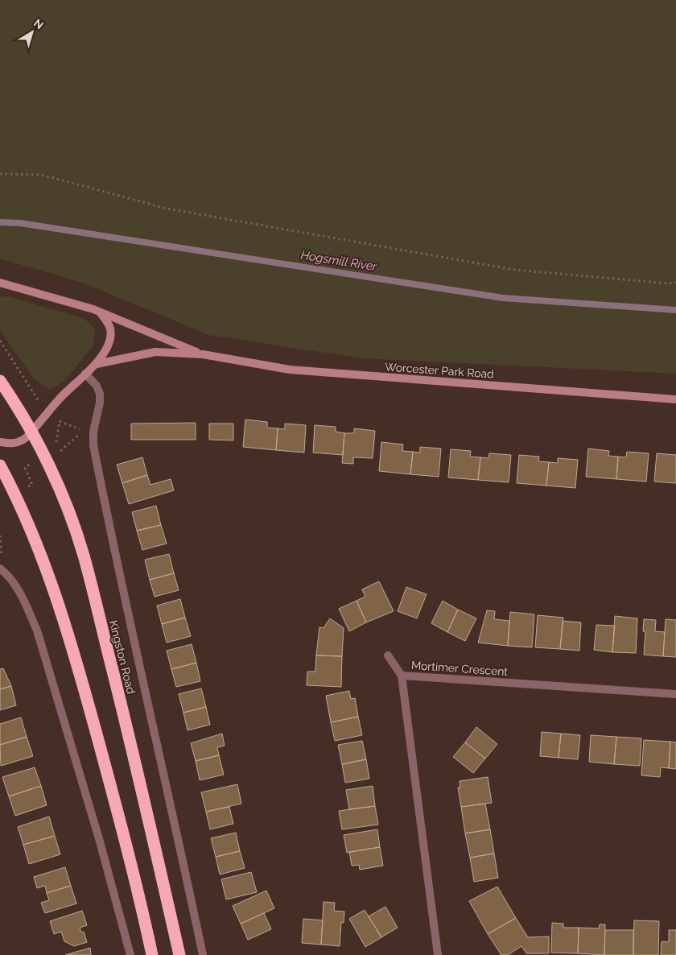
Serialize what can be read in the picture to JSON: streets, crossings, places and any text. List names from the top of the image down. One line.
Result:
{"streets":{"highway":["Kingston Road"],"main road":["Worcester Park Road"],"street":["Mortimer Crescent"]},"water":["Hogsmill River"],"north":"top right"}
